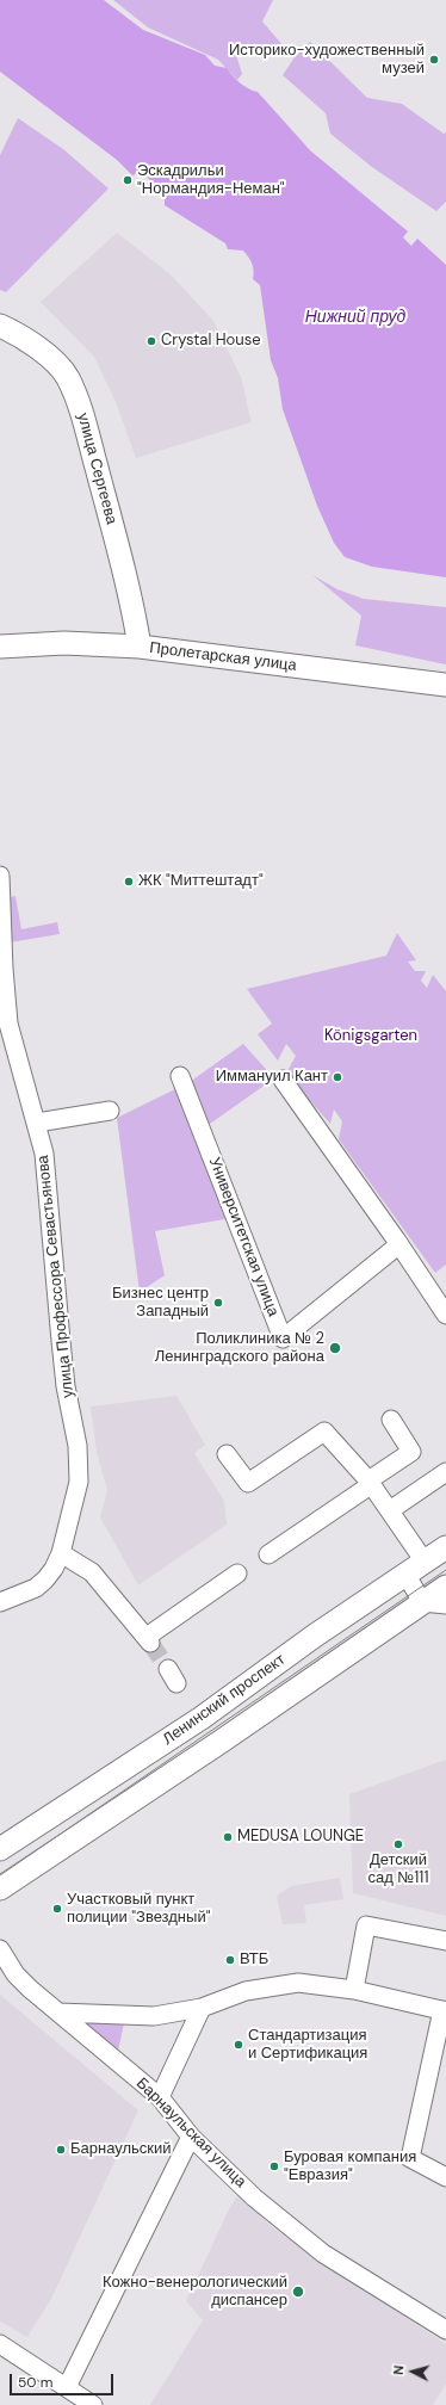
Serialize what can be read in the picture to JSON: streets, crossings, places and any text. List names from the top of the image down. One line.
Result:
{"streets":{"main road":["улица Сергеева","Пролетарская улица","Ленинский проспект"],"street":["Университетская улица","улица Профессора Севастьянова","Барнаульская улица"]},"crossings":[["улица Сергеева","Пролетарская улица"]],"water":["Нижний пруд"],"parks":["Königsgarten"],"places":["Историко-художественный музей","Эскадрильи \"Нормандия-Неман\"","Crystal House","ЖК \"Миттештадт\"","Иммануил Кант","Бизнес центр Западный","Поликлиника № 2 Ленинградского района","MEDUSA LOUNGE","Детский сад №111","Участковый пункт полиции \"Звездный\"","ВТБ","Стандартизация и Сертификация","Барнаульский","Буровая компания \"Евразия\"","Кожно-венерологический диспансер"],"scale_bar":"50 m","north":"left"}
